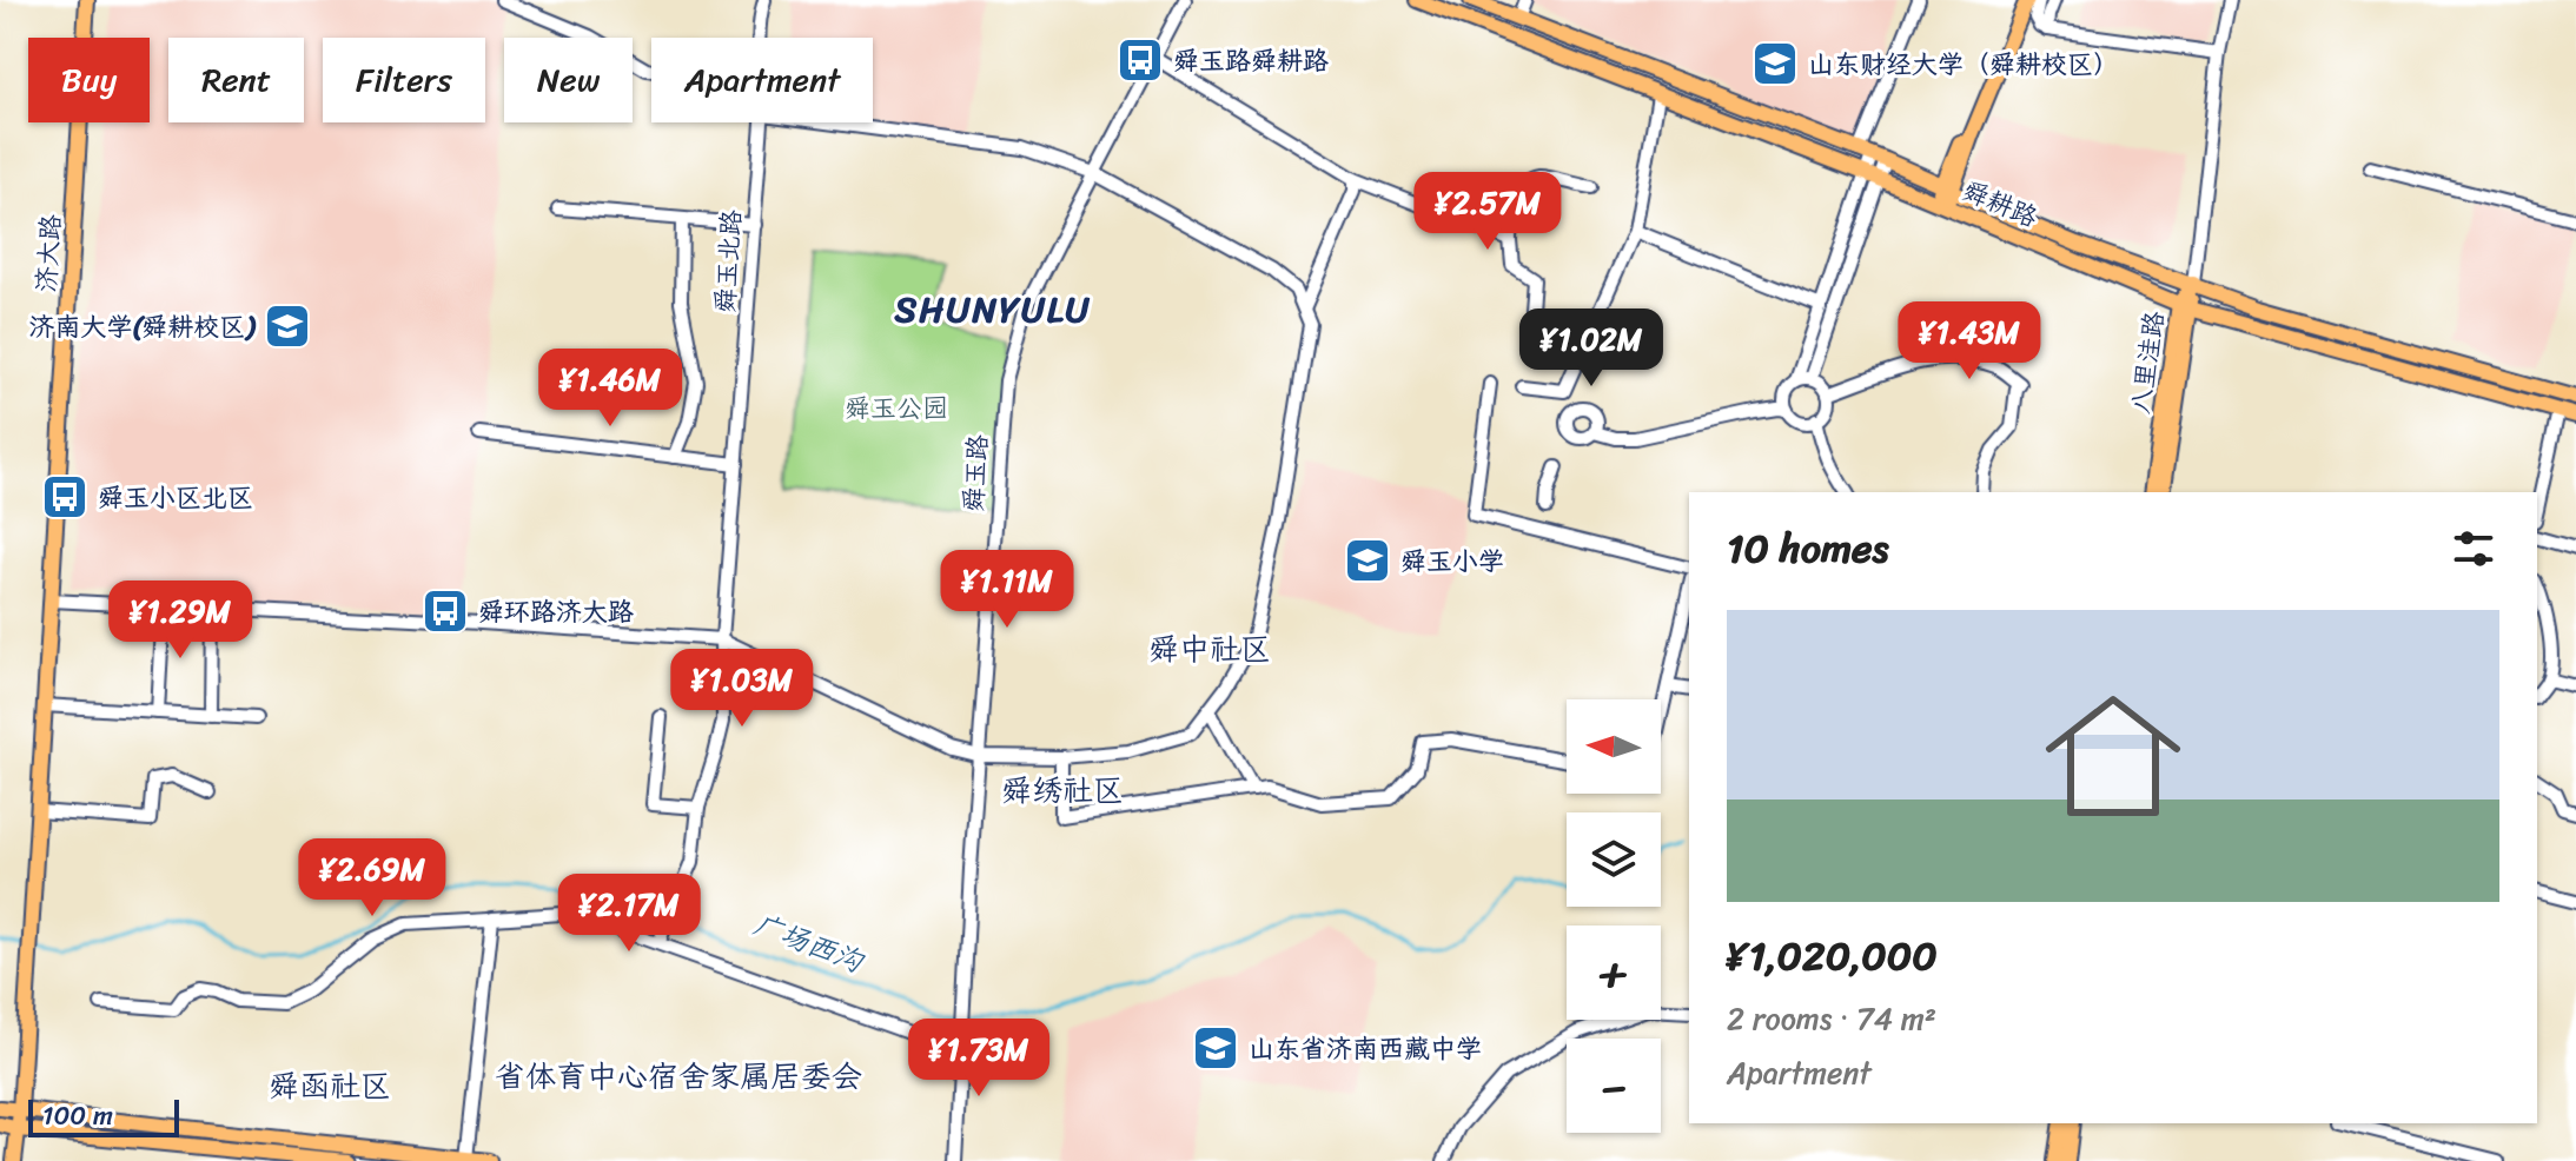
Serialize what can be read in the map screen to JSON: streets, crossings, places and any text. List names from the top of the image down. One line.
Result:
{"streets":{"main road":["舜耕路","济大路","八里洼路"],"street":["舜玉北路","舜玉路"]},"crossings":[["舜耕路","八里洼路"]],"districts":["SHUNYULU","舜中社区","舜绣社区","省体育中心宿舍家属居委会","舜函社区"],"water":["广场西沟"],"parks":["舜玉公园"],"places":{"bus stop":["舜玉路舜耕路","舜玉小区北区","舜环路济大路"],"school or university":["山东财经大学（舜耕校区）","济南大学(舜耕校区)","舜玉小学","山东省济南西藏中学"]},"scale_bar":"100 m","north":"left","page":{"chip":["Buy","Rent","Filters","New","Apartment"],"price":["¥2.57M","¥1.43M","¥1.02M","¥1.46M","¥1.11M","¥1.29M","¥1.03M","¥2.69M","¥2.17M","¥1.73M"],"heading":"10 homes","list":[{"name":"¥1,020,000","note":"2 rooms · 74 m² · Apartment"}],"map_buttons":["+","−"],"scale":"100 m"}}
